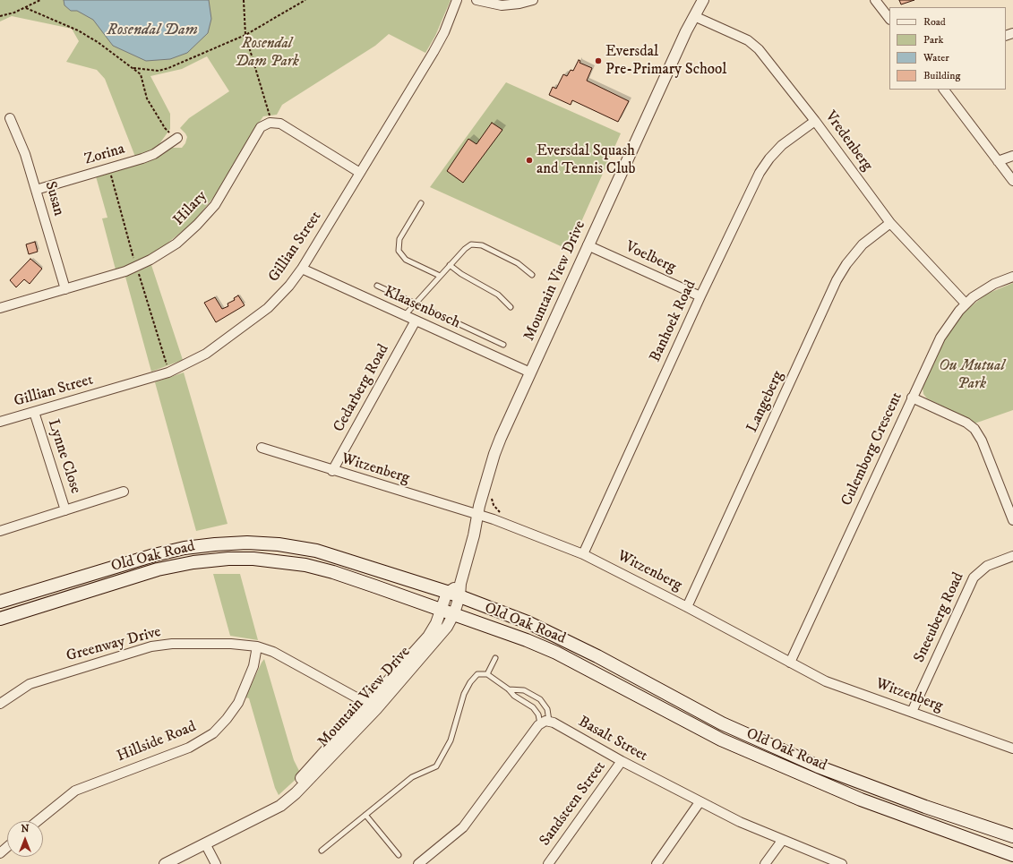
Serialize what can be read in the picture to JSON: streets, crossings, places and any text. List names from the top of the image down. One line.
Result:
{"streets":{"main road":["Old Oak Road"],"street":["Vredenberg","Zorina","Susan","Hilary","Gillian Street","Voelberg","Mountain View Drive","Klaasenbosch","Banhoek Road","Cedarberg Road","Langeberg","Culemborg Crescent","Lynne Close","Witzenberg","Sneeuberg Road","Greenway Drive","Basalt Street","Hillside Road","Sandsteen Street"]},"crossings":[["Vredenberg","Mountain View Drive"],["Vredenberg","Banhoek Road"],["Vredenberg","Langeberg"],["Vredenberg","Culemborg Crescent"],["Zorina","Susan"],["Susan","Hilary"],["Gillian Street","Klaasenbosch"],["Gillian Street","Lynne Close"],["Voelberg","Mountain View Drive"],["Voelberg","Banhoek Road"],["Mountain View Drive","Klaasenbosch"],["Mountain View Drive","Witzenberg"],["Mountain View Drive","Old Oak Road"],["Mountain View Drive","Greenway Drive"],["Klaasenbosch","Cedarberg Road"],["Banhoek Road","Witzenberg"],["Cedarberg Road","Witzenberg"],["Langeberg","Witzenberg"],["Culemborg Crescent","Witzenberg"],["Witzenberg","Sneeuberg Road"],["Greenway Drive","Hillside Road"],["Basalt Street","Sandsteen Street"]],"water":["Rosendal Dam"],"parks":["Rosendal Dam Park","Ou Mutual Park"],"places":["Eversdal Pre-Primary School","Eversdal Squash and Tennis Club"],"legend":["Road","Park","Water","Building"],"north":"top"}
